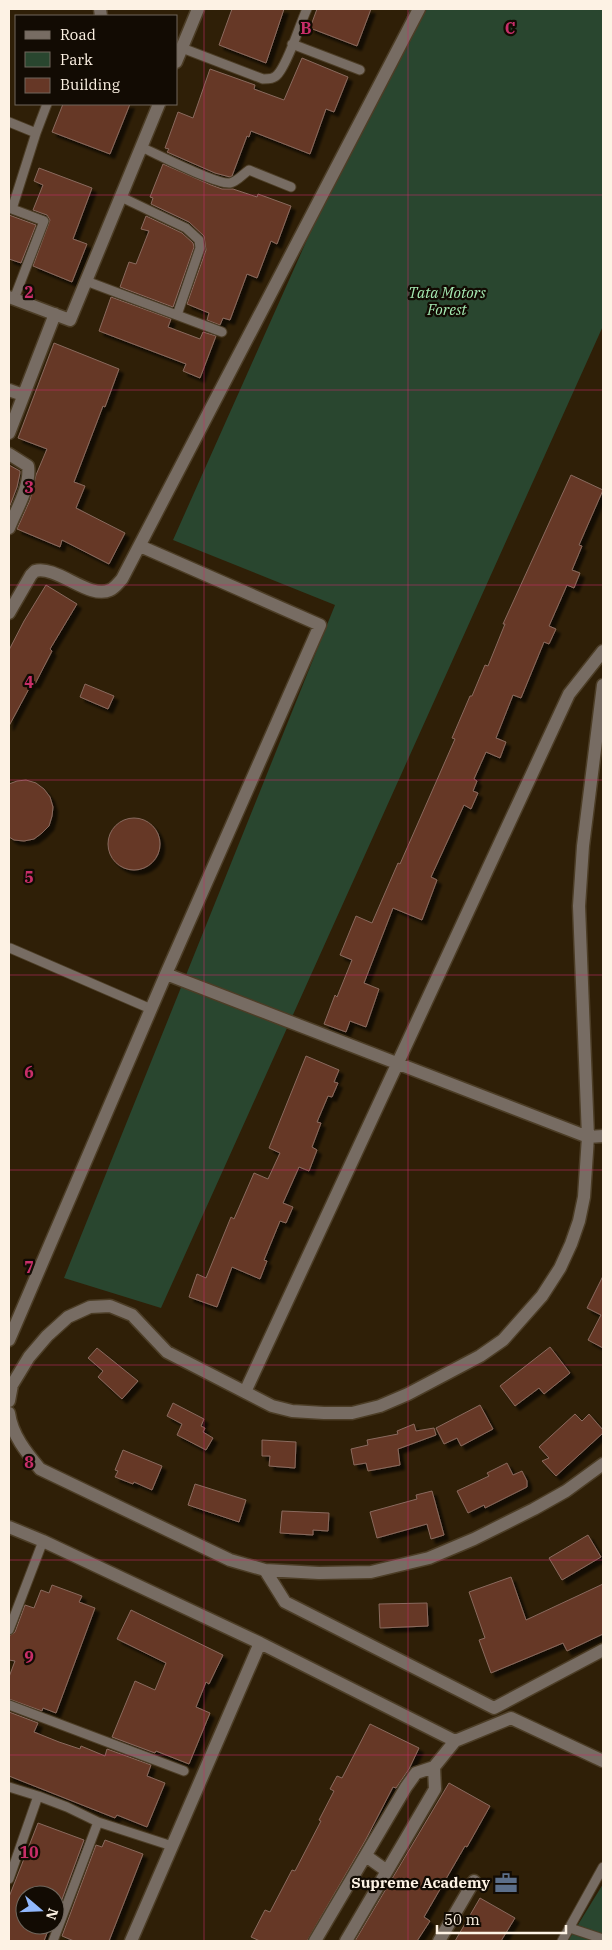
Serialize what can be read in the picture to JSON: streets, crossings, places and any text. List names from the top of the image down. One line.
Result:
{"parks":["Tata Motors Forest"],"places":{"office":["Supreme Academy"]},"legend":["Road","Park","Building"],"scale_bar":"50 m","north":"right","grid":{"columns":["B","C"],"rows":["2","3","4","5","6","7","8","9","10"]}}
